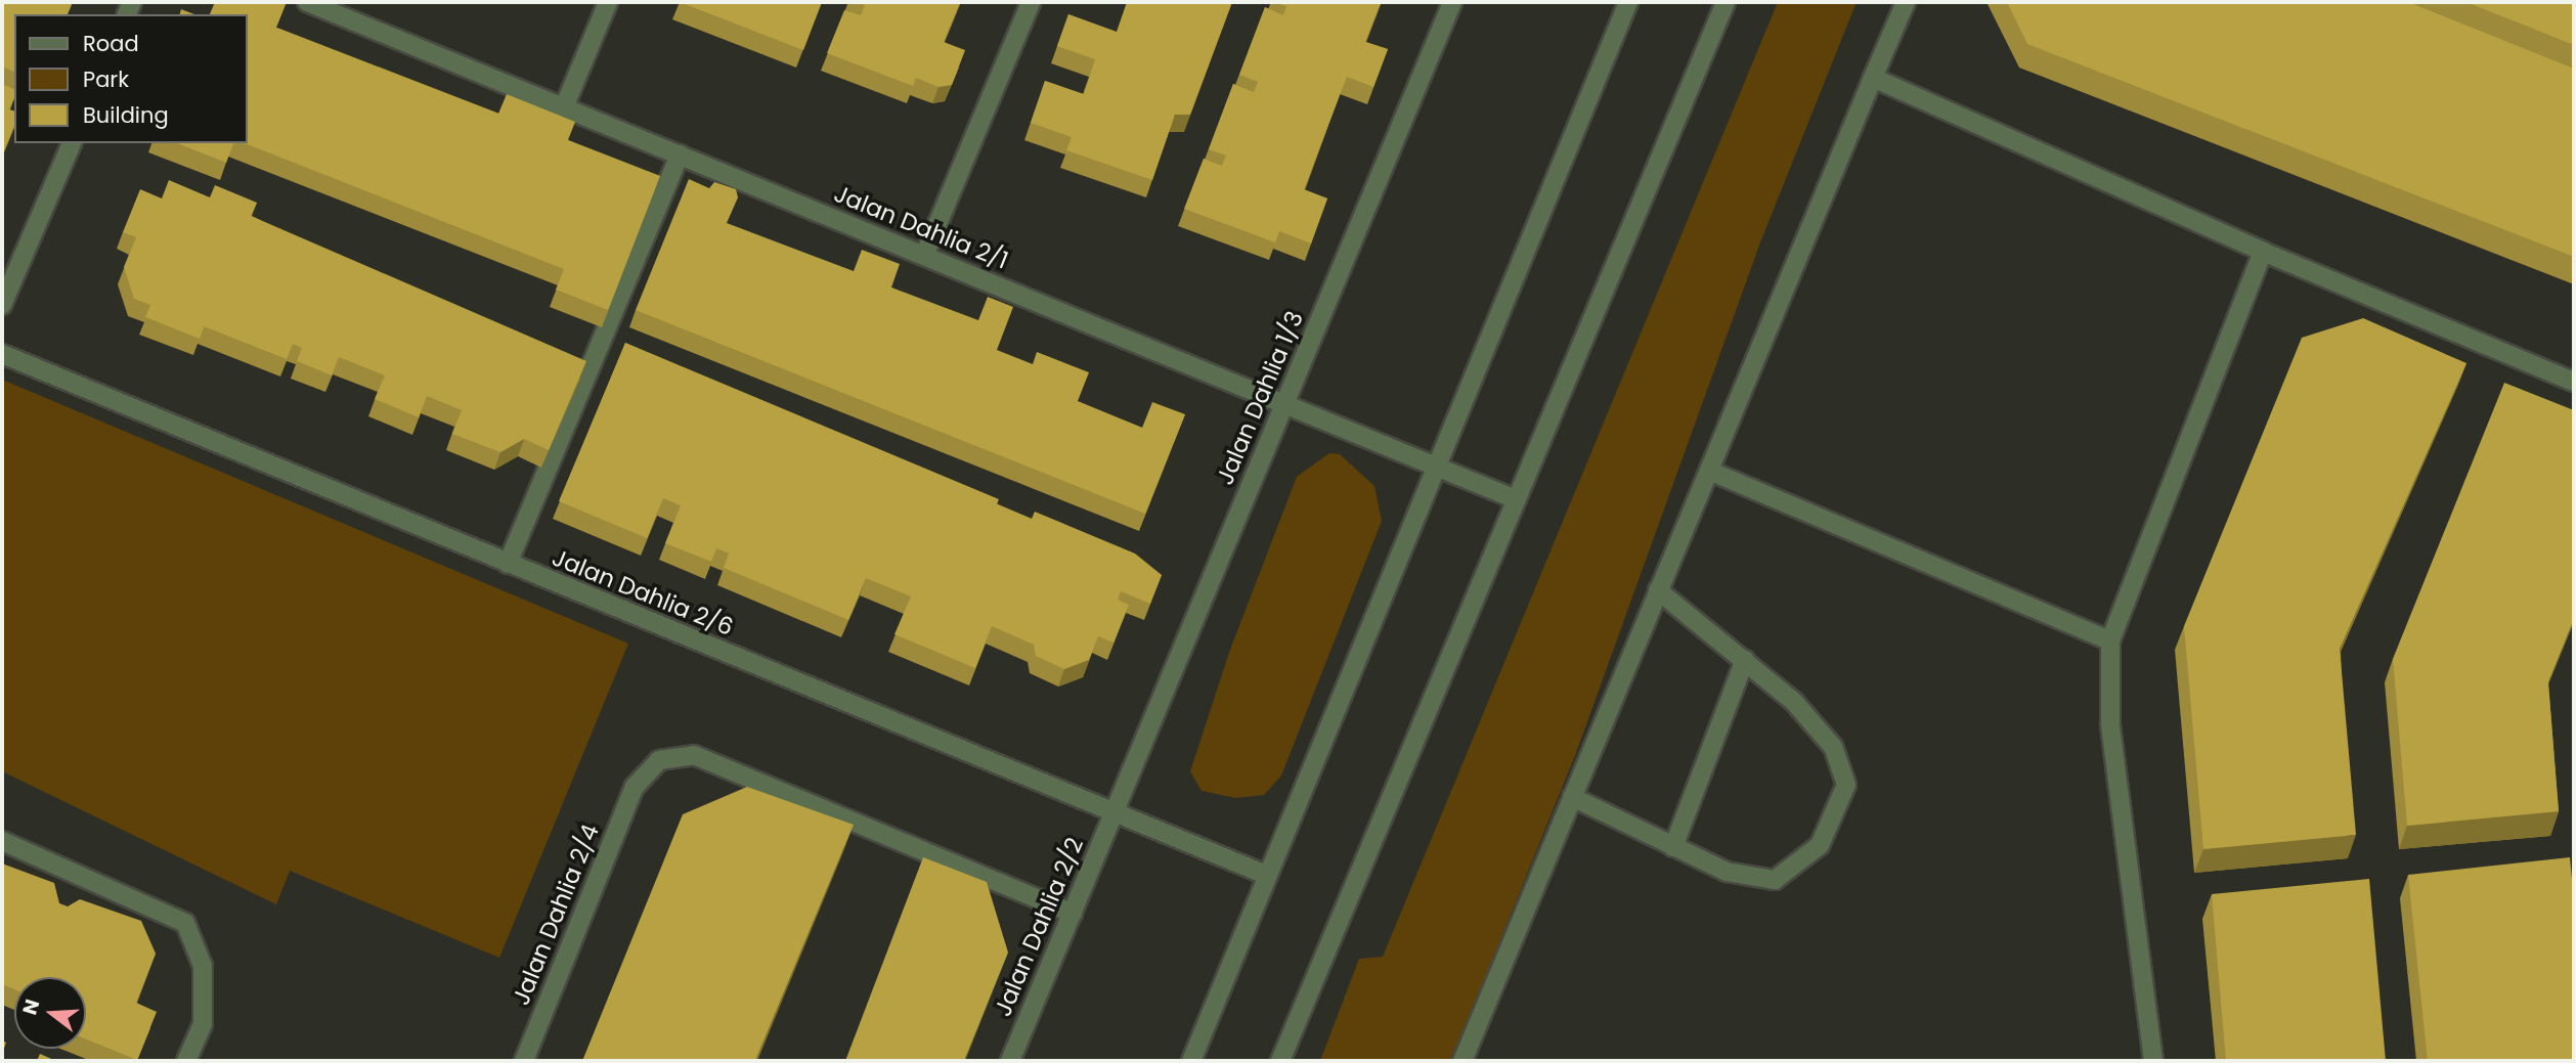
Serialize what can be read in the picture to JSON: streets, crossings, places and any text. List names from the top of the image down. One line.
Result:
{"streets":{"street":["Jalan Dahlia 2/1","Jalan Dahlia 1/3","Jalan Dahlia 2/6","Jalan Dahlia 2/4","Jalan Dahlia 2/2"]},"crossings":[["Jalan Dahlia 2/1","Jalan Dahlia 1/3"],["Jalan Dahlia 1/3","Jalan Dahlia 2/6"],["Jalan Dahlia 1/3","Jalan Dahlia 2/2"],["Jalan Dahlia 2/6","Jalan Dahlia 2/2"],["Jalan Dahlia 2/4","Jalan Dahlia 2/2"]],"legend":["Road","Park","Building"],"north":"left"}
